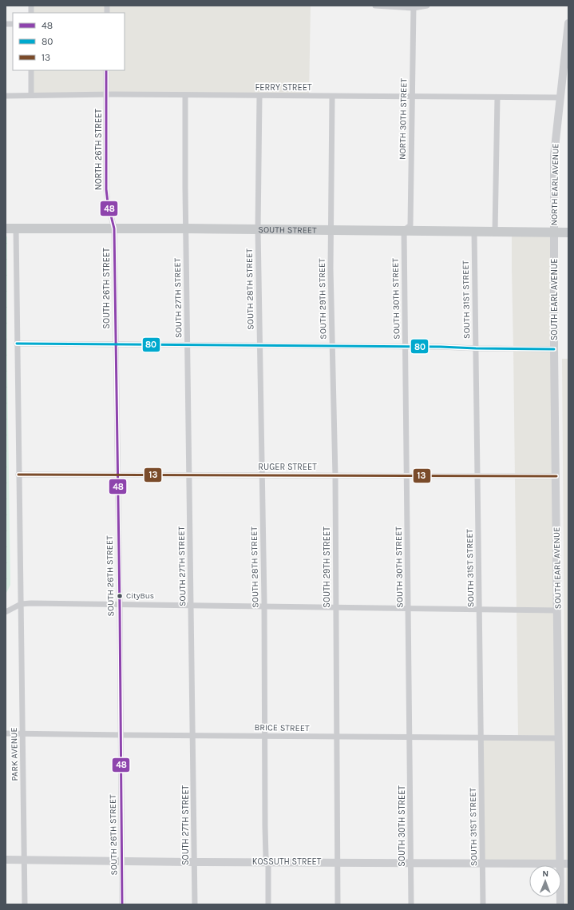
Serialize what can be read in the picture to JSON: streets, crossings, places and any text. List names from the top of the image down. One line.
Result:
{"streets":{"main road":["SOUTH STREET"],"street":["FERRY STREET","NORTH 30TH STREET","NORTH 26TH STREET","NORTH EARL AVENUE","SOUTH 26TH STREET","SOUTH 28TH STREET","SOUTH 27TH STREET","SOUTH 29TH STREET","SOUTH 30TH STREET","SOUTH 31ST STREET","SOUTH EARL AVENUE","RUGER STREET","BRICE STREET","PARK AVENUE","KOSSUTH STREET"]},"crossings":[["FERRY STREET","NORTH 30TH STREET"],["FERRY STREET","NORTH 26TH STREET"],["FERRY STREET","NORTH EARL AVENUE"],["FERRY STREET","SOUTH 28TH STREET"],["FERRY STREET","SOUTH 27TH STREET"],["FERRY STREET","SOUTH 29TH STREET"],["NORTH 30TH STREET","SOUTH STREET"],["NORTH 30TH STREET","SOUTH 30TH STREET"],["NORTH 26TH STREET","SOUTH STREET"],["NORTH 26TH STREET","SOUTH 26TH STREET"],["NORTH EARL AVENUE","SOUTH STREET"],["NORTH EARL AVENUE","SOUTH EARL AVENUE"],["SOUTH STREET","SOUTH 26TH STREET"],["SOUTH STREET","SOUTH 28TH STREET"],["SOUTH STREET","SOUTH 27TH STREET"],["SOUTH STREET","SOUTH 29TH STREET"],["SOUTH STREET","SOUTH 30TH STREET"],["SOUTH STREET","SOUTH 31ST STREET"],["SOUTH STREET","SOUTH EARL AVENUE"],["SOUTH STREET","PARK AVENUE"],["SOUTH 26TH STREET","RUGER STREET"],["SOUTH 26TH STREET","BRICE STREET"],["SOUTH 26TH STREET","KOSSUTH STREET"],["SOUTH 28TH STREET","RUGER STREET"],["SOUTH 28TH STREET","BRICE STREET"],["SOUTH 28TH STREET","KOSSUTH STREET"],["SOUTH 27TH STREET","RUGER STREET"],["SOUTH 27TH STREET","BRICE STREET"],["SOUTH 27TH STREET","KOSSUTH STREET"],["SOUTH 29TH STREET","RUGER STREET"],["SOUTH 29TH STREET","BRICE STREET"],["SOUTH 29TH STREET","KOSSUTH STREET"],["SOUTH 30TH STREET","RUGER STREET"],["SOUTH 30TH STREET","BRICE STREET"],["SOUTH 30TH STREET","KOSSUTH STREET"],["SOUTH 31ST STREET","RUGER STREET"],["SOUTH 31ST STREET","BRICE STREET"],["SOUTH 31ST STREET","KOSSUTH STREET"],["SOUTH EARL AVENUE","RUGER STREET"],["SOUTH EARL AVENUE","BRICE STREET"],["SOUTH EARL AVENUE","KOSSUTH STREET"],["RUGER STREET","PARK AVENUE"],["BRICE STREET","PARK AVENUE"],["PARK AVENUE","KOSSUTH STREET"]],"places":["CityBus"],"lines":["transit line 48","transit line 80","transit line 13"],"legend":["48","80","13"],"north":"top"}
